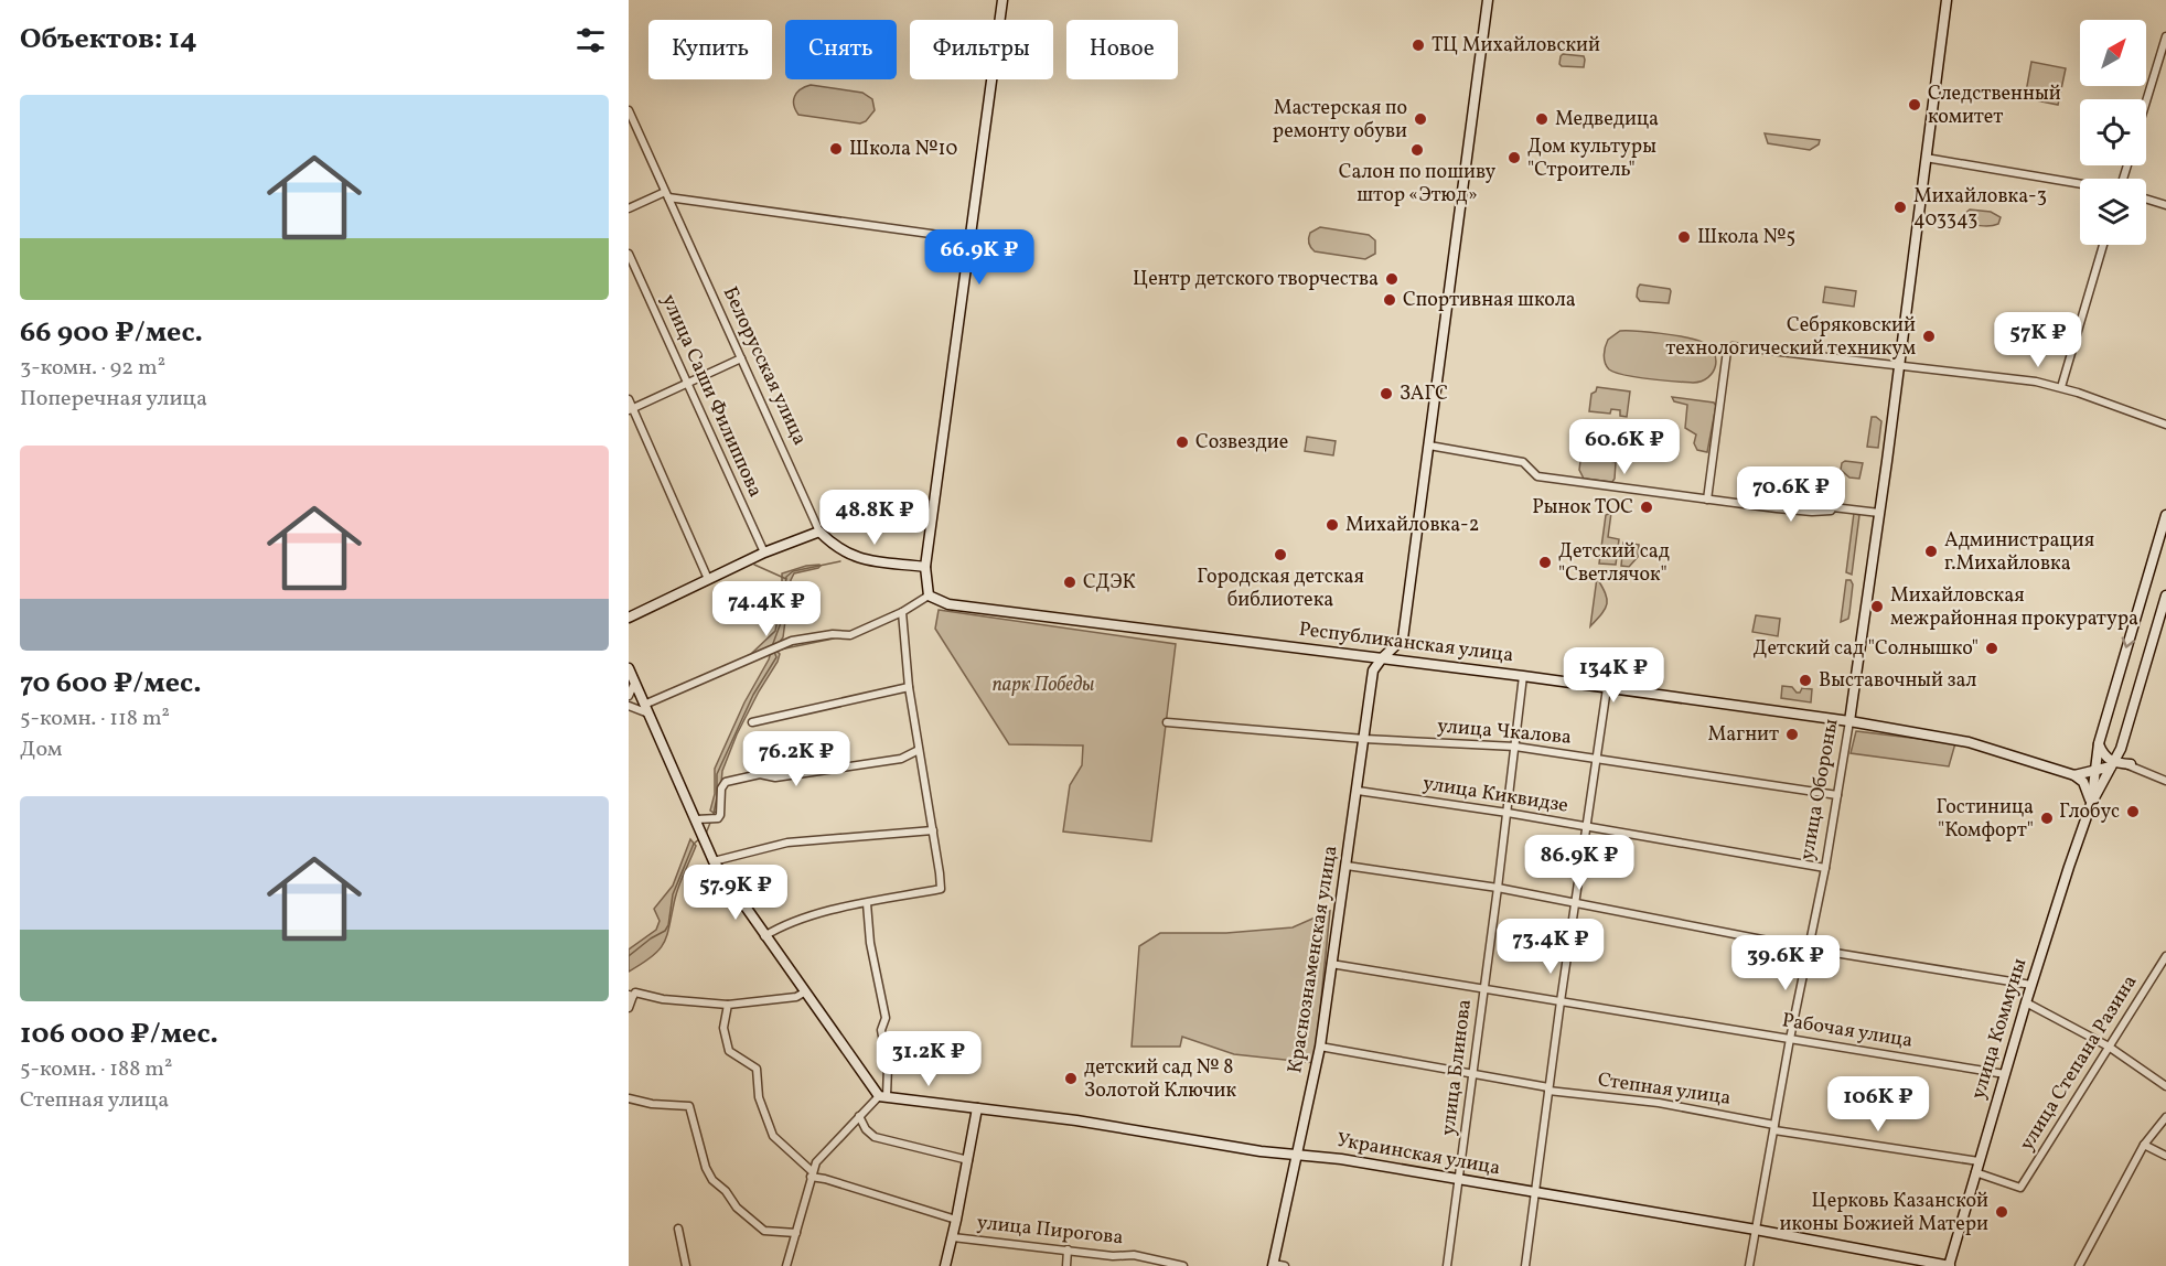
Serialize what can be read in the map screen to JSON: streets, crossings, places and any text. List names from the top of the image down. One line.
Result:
{"streets":{"street":["Белорусская улица","улица Саши Филиппова","Республиканская улица","улица Чкалова","улица Обороны","улица Киквидзе","Краснознаменская улица","улица Коммуны","Рабочая улица","улица Степана Разина","улица Блинова","Степная улица","Украинская улица","улица Пирогова"]},"crossings":[["Республиканская улица","улица Обороны"],["Республиканская улица","Краснознаменская улица"],["Республиканская улица","улица Коммуны"],["Республиканская улица","улица Блинова"],["улица Чкалова","улица Обороны"],["улица Чкалова","Краснознаменская улица"],["улица Чкалова","улица Блинова"],["улица Обороны","улица Киквидзе"],["улица Обороны","Рабочая улица"],["улица Обороны","Степная улица"],["улица Обороны","Украинская улица"],["улица Киквидзе","Краснознаменская улица"],["улица Киквидзе","улица Блинова"],["Краснознаменская улица","Рабочая улица"],["Краснознаменская улица","Степная улица"],["Краснознаменская улица","Украинская улица"],["улица Коммуны","Рабочая улица"],["улица Коммуны","улица Степана Разина"],["улица Коммуны","Степная улица"],["улица Коммуны","Украинская улица"],["Рабочая улица","улица Блинова"],["улица Блинова","Степная улица"],["улица Блинова","Украинская улица"]],"parks":["парк Победы"],"places":["ТЦ Михайловский","Следственный комитет","Мастерская по ремонту обуви","Медведица","Школа №10","Салон по пошиву штор «Этюд»","Дом культуры \"Строитель\"","Михайловка-3 403343","Школа №5","Центр детского творчества","Спортивная школа","Себряковский технологический техникум","ЗАГС","Созвездие","Рынок ТОС","Михайловка-2","Администрация г.Михайловка","Городская детская библиотека","Детский сад \"Светлячок\"","СДЭК","Михайловская межрайонная прокуратура","Детский сад \"Солнышко\"","Выставочный зал","Магнит","Глобус","Гостиница \"Комфорт\"","детский сад № 8 Золотой Ключик","Церковь Казанской иконы Божией Матери"],"north":"top right","page":{"heading":"Объектов: 14","chip":["Купить","Снять","Фильтры","Новое"],"list":[{"name":"66 900 ₽/мес.","note":"3-комн. · 92 m² · Поперечная улица"},{"name":"70 600 ₽/мес.","note":"5-комн. · 118 m² · Дом"},{"name":"106 000 ₽/мес.","note":"5-комн. · 188 m² · Степная улица"}],"price":["66.9K ₽","57K ₽","60.6K ₽","70.6K ₽","48.8K ₽","74.4K ₽","134K ₽","76.2K ₽","86.9K ₽","57.9K ₽","73.4K ₽","39.6K ₽","31.2K ₽","106K ₽"]}}
